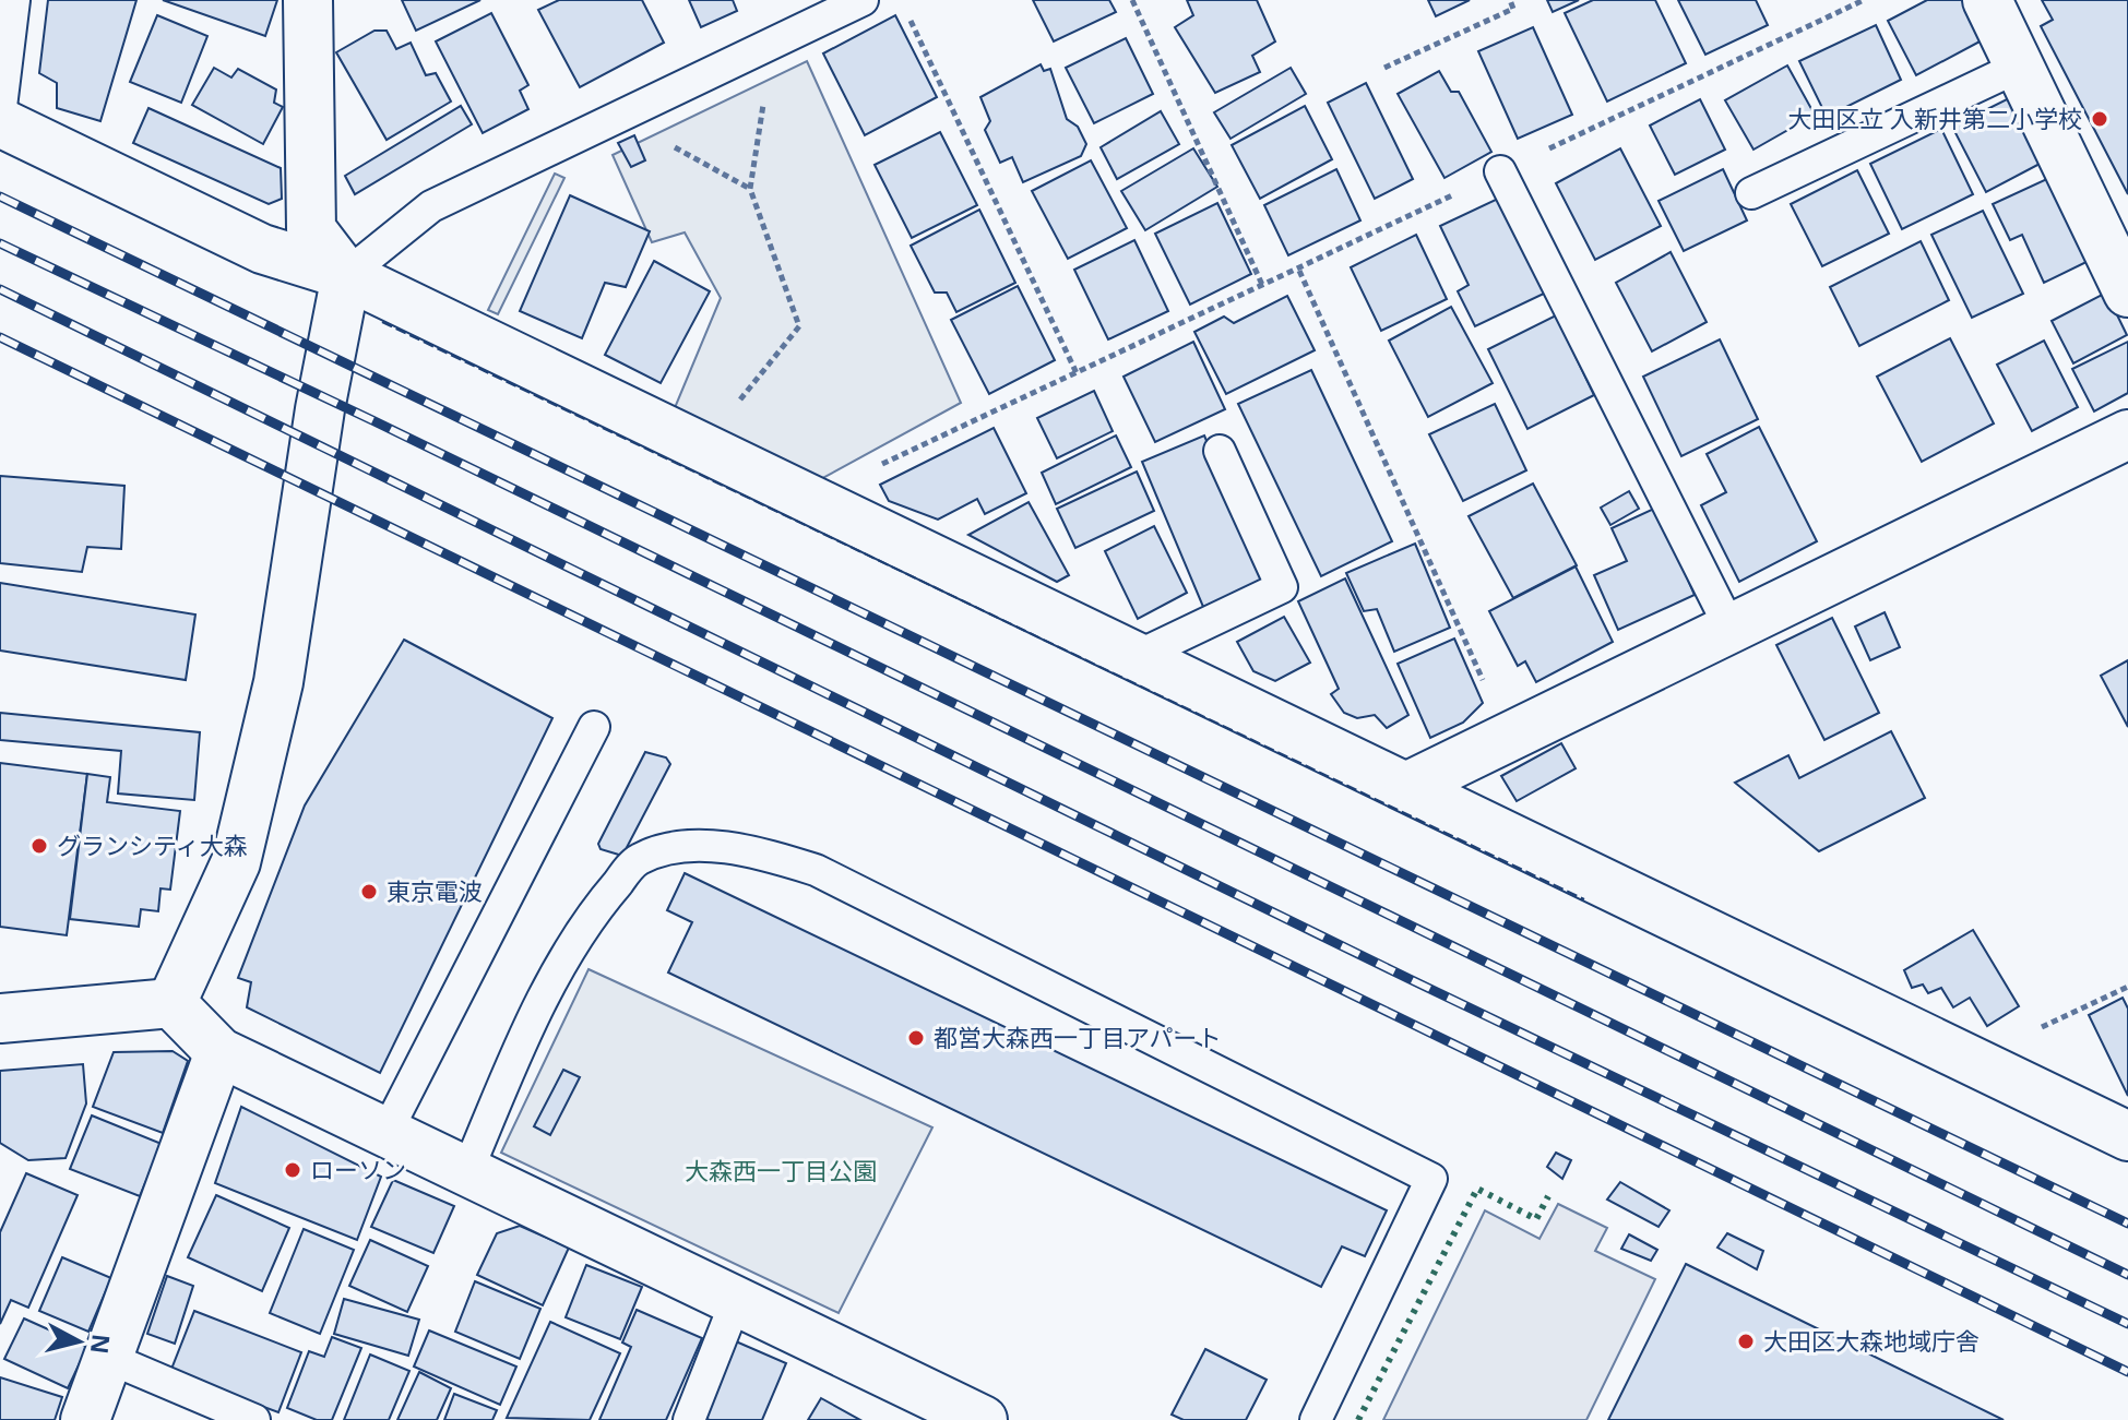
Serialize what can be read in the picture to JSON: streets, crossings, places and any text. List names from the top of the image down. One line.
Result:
{"parks":["大森西一丁目公園"],"places":["大田区立 入新井第二小学校","グランシティ大森","東京電波","都営大森西一丁目アパート","ローソン","大田区大森地域庁舎"],"north":"right"}
